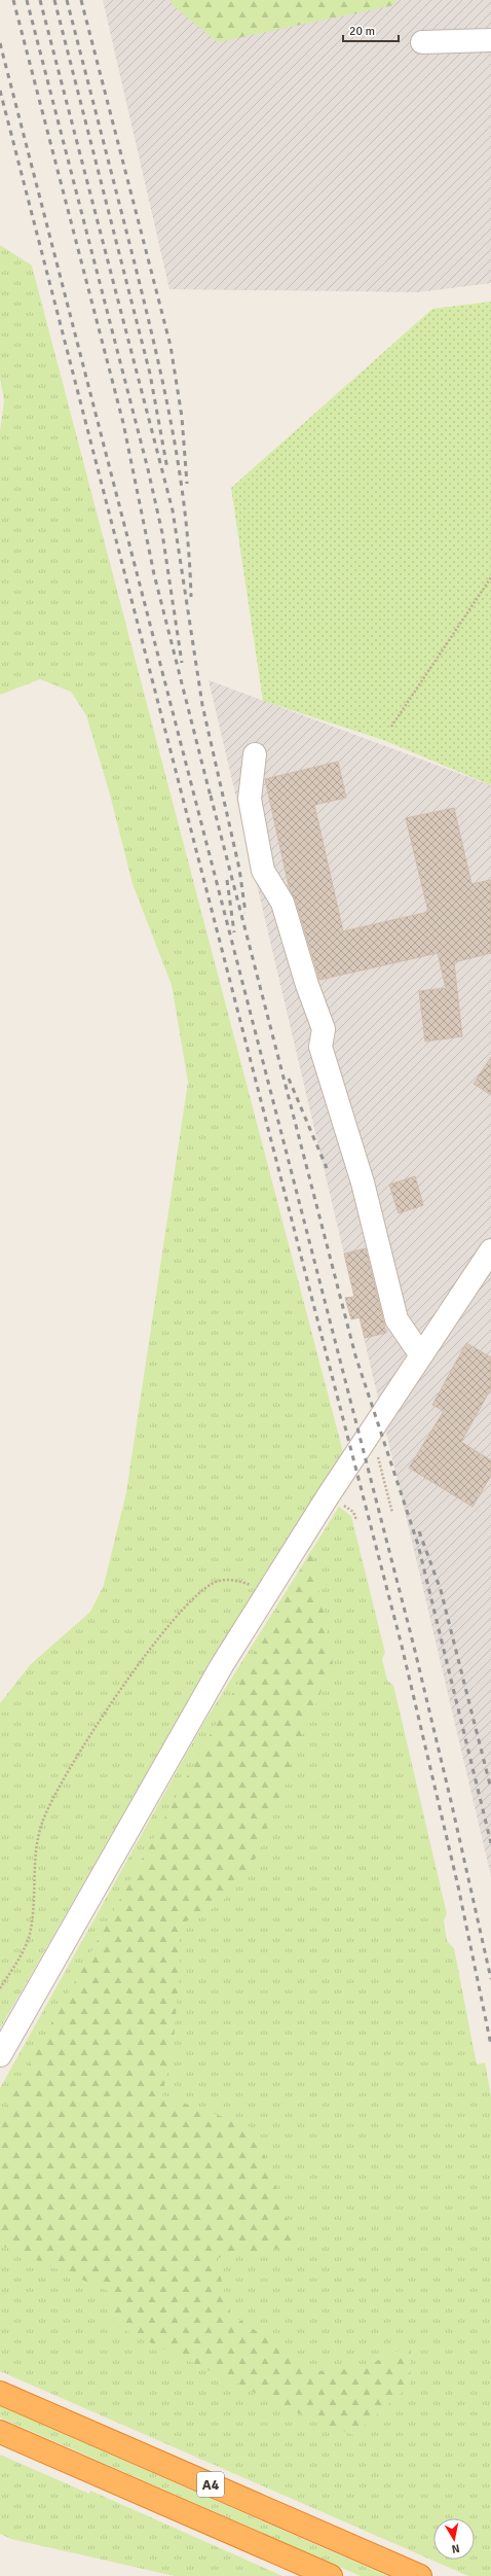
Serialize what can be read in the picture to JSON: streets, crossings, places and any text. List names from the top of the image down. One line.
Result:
{"streets":{"highway":["A4"]},"scale_bar":"20 m","north":"bottom"}
